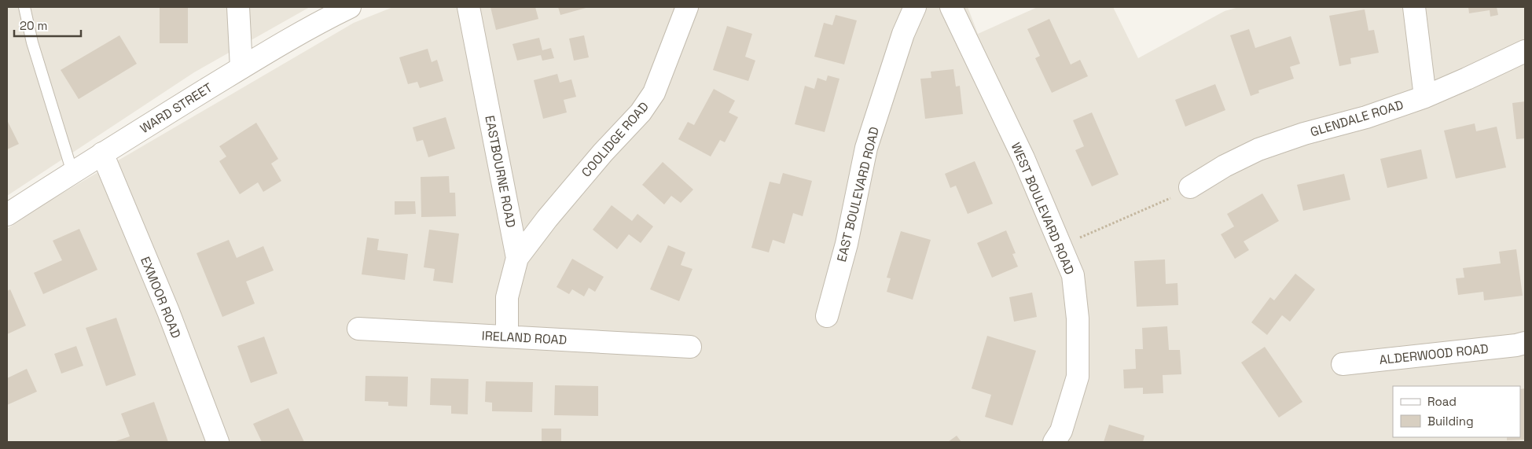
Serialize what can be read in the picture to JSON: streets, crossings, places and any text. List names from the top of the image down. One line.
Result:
{"streets":{"street":["WARD STREET","GLENDALE ROAD","COOLIDGE ROAD","EASTBOURNE ROAD","EAST BOULEVARD ROAD","WEST BOULEVARD ROAD","EXMOOR ROAD","IRELAND ROAD","ALDERWOOD ROAD"]},"crossings":[["WARD STREET","EXMOOR ROAD"],["COOLIDGE ROAD","EASTBOURNE ROAD"],["EASTBOURNE ROAD","IRELAND ROAD"]],"legend":["Road","Building"],"scale_bar":"20 m"}
